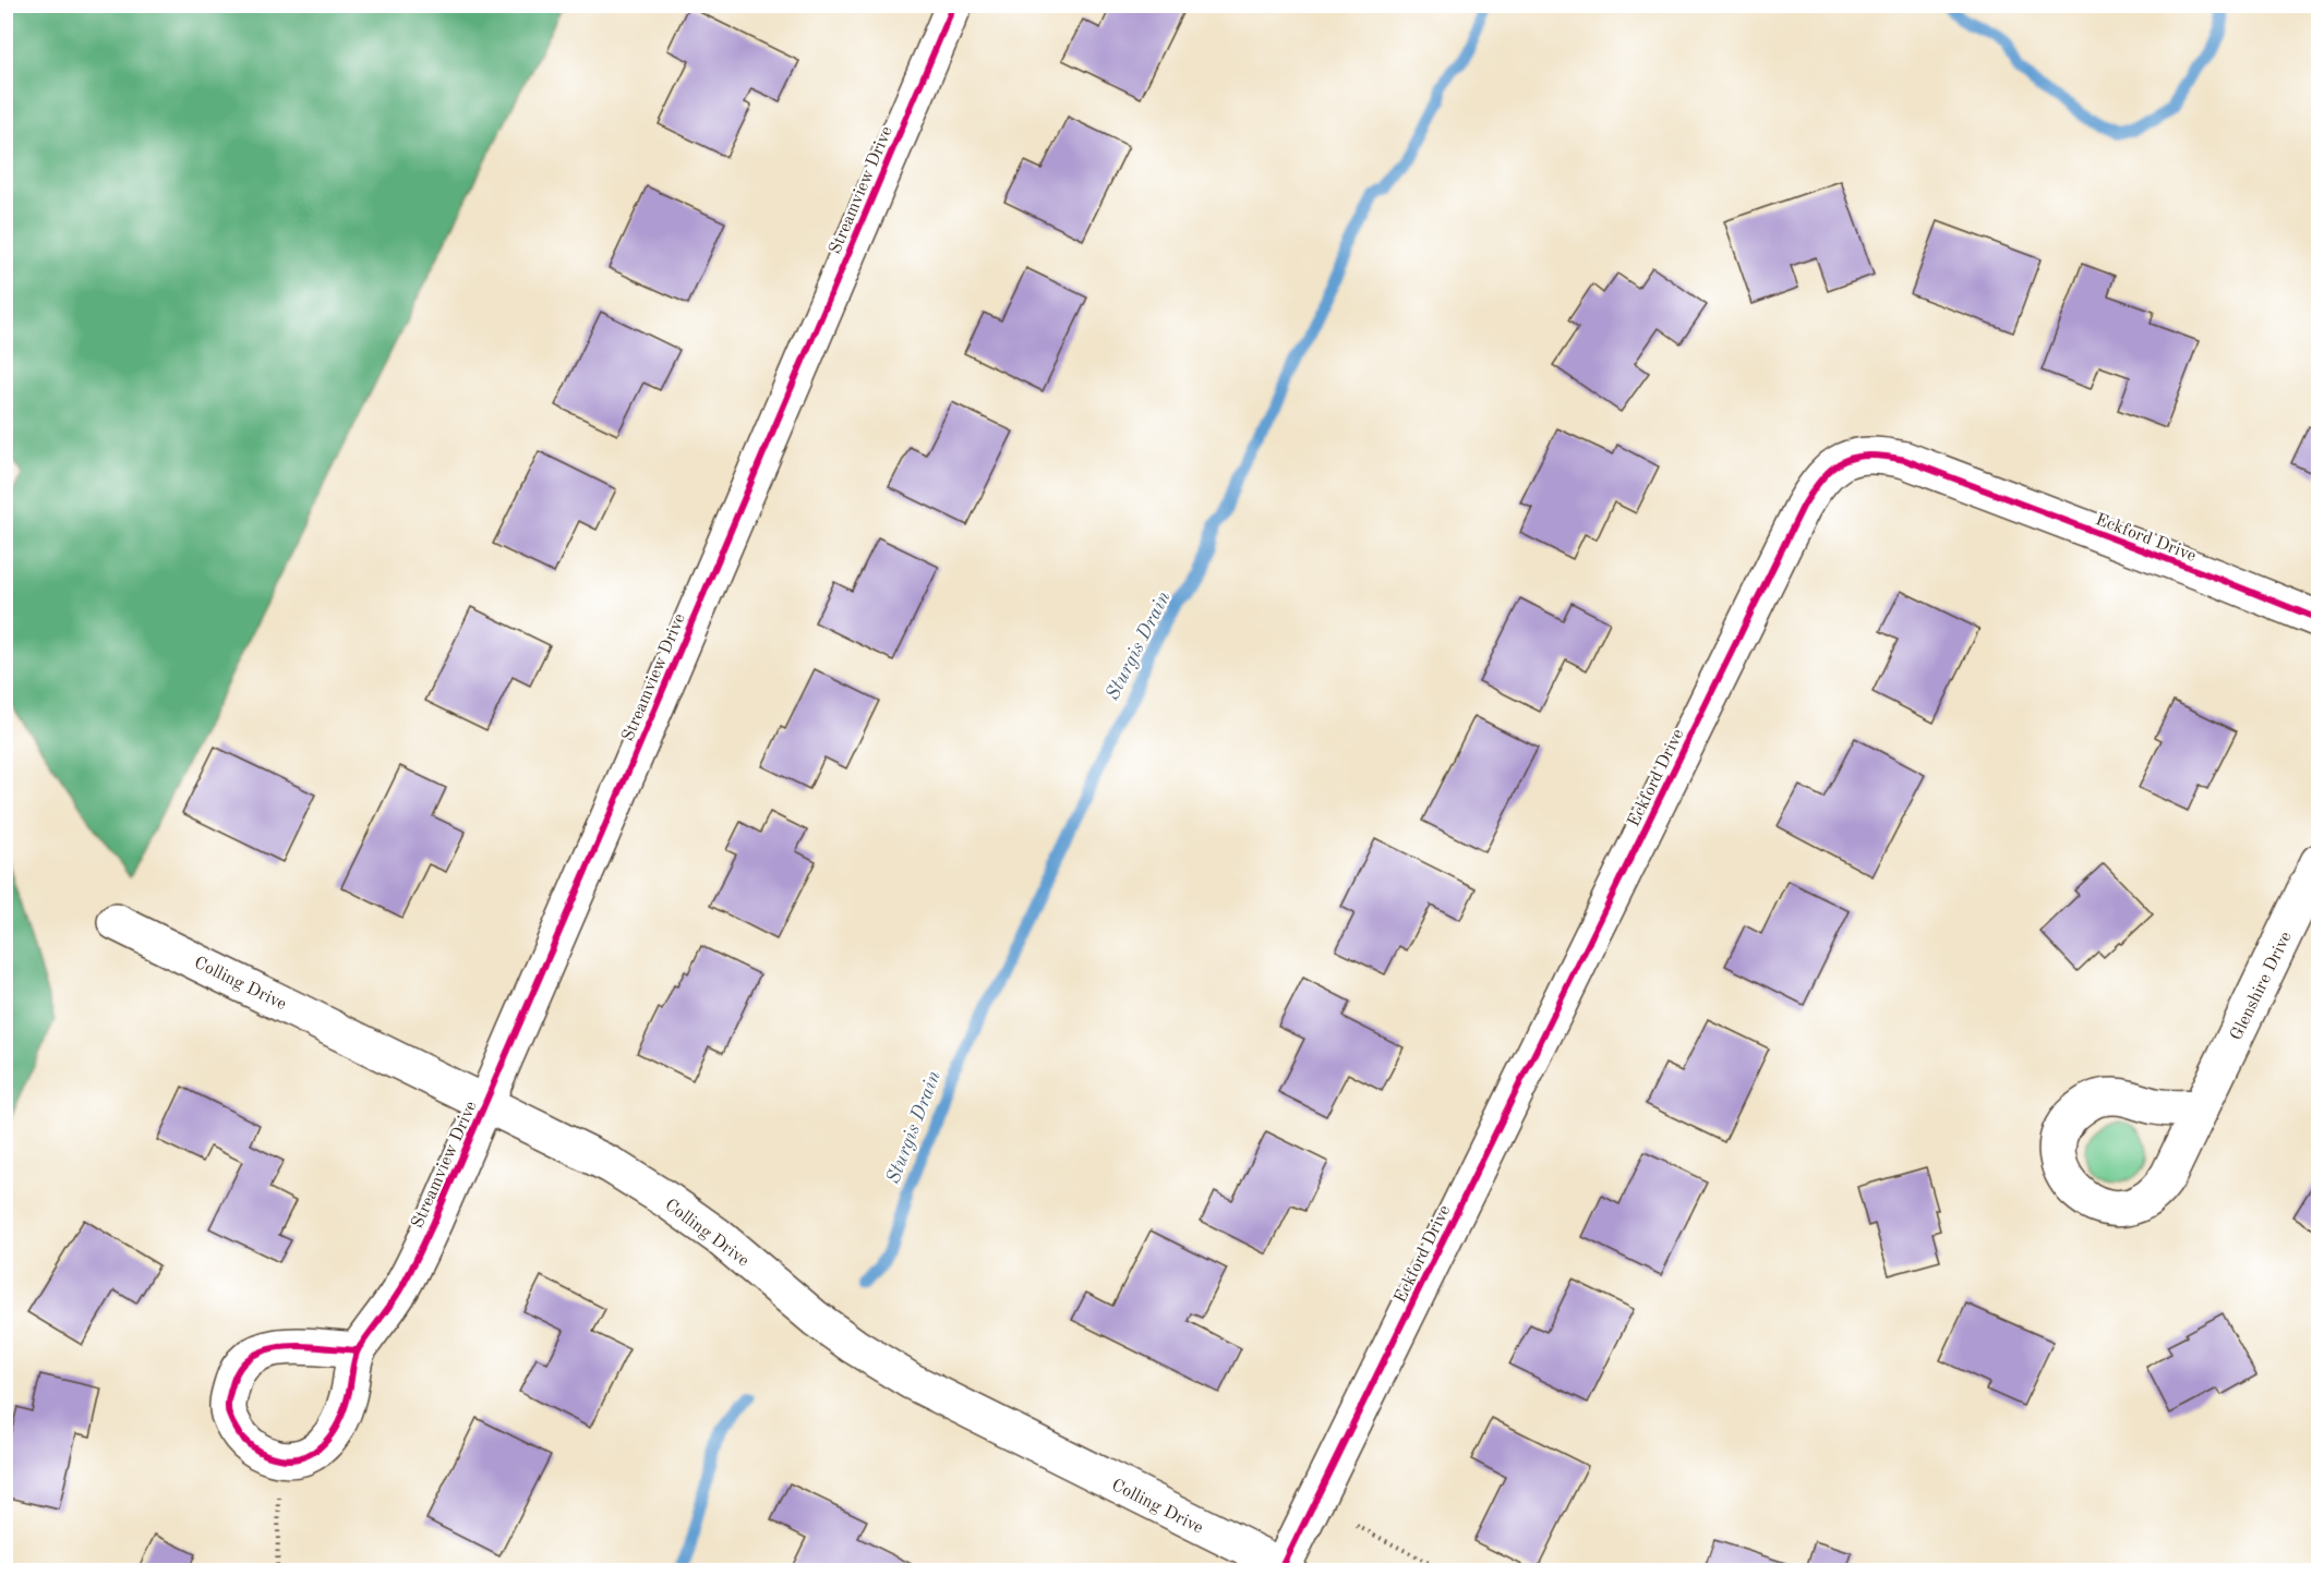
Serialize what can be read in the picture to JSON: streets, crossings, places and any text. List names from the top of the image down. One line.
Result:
{"streets":{"street":["Streamview Drive","Eckford Drive","Colling Drive","Glenshire Drive"]},"crossings":[["Streamview Drive","Colling Drive"],["Eckford Drive","Colling Drive"]],"water":["Sturgis Drain"]}
